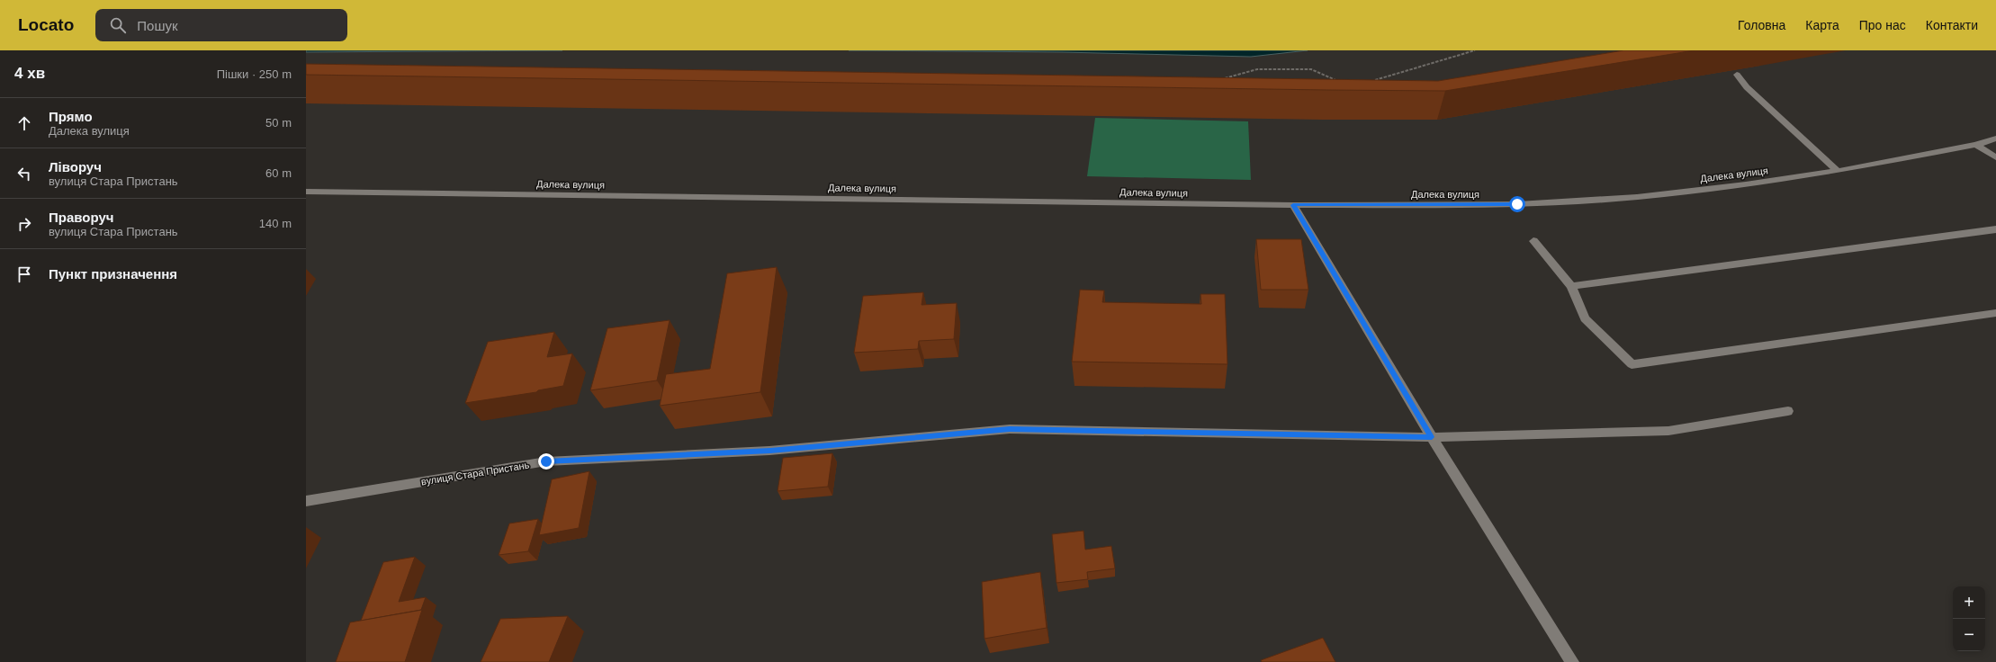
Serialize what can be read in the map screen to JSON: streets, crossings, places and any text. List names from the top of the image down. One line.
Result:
{"streets":{"street":["Далека вулиця","вулиця Стара Пристань"]},"page":{"header":"Locato","search":"Пошук","nav":["Головна","Карта","Про нас","Контакти"],"heading":["4 хв","Пішки · 250 m"],"list":[["Прямо","Далека вулиця","50 m"],["Ліворуч","вулиця Стара Пристань","60 m"],["Праворуч","вулиця Стара Пристань","140 m"],"Пункт призначення"],"map_buttons":["+","−"]}}
